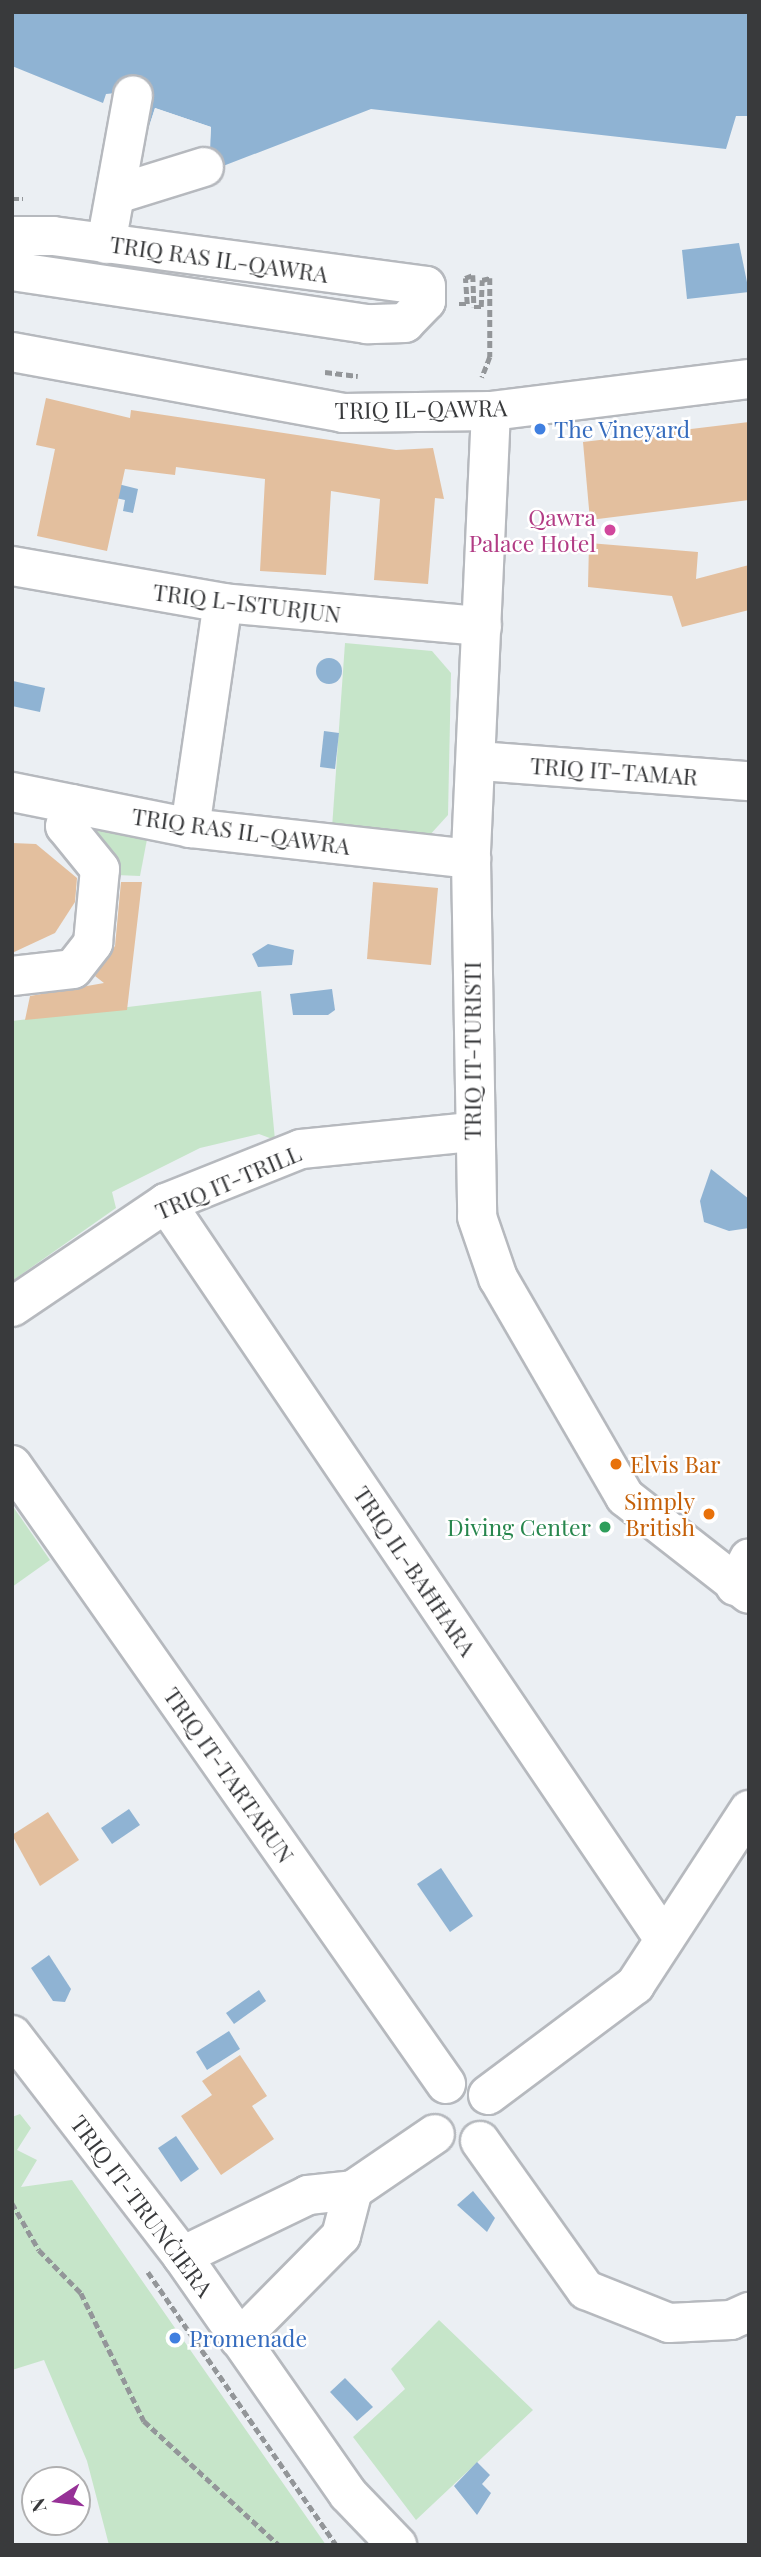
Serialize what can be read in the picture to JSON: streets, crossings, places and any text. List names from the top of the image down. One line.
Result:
{"streets":{"street":["TRIQ RAS IL-QAWRA","TRIQ IL-QAWRA","TRIQ L-ISTURJUN","TRIQ IT-TAMAR","TRIQ IT-TURISTI","TRIQ IT-TRILL","TRIQ IL-BAĦĦARA","TRIQ IT-TARTARUN","TRIQ IT-TRUNĊIERA"]},"crossings":[["TRIQ RAS IL-QAWRA","TRIQ IT-TURISTI"],["TRIQ IL-QAWRA","TRIQ IT-TURISTI"],["TRIQ L-ISTURJUN","TRIQ IT-TURISTI"],["TRIQ IT-TAMAR","TRIQ IT-TURISTI"],["TRIQ IT-TURISTI","TRIQ IT-TRILL"],["TRIQ IT-TRILL","TRIQ IL-BAĦĦARA"]],"places":["The Vineyard","Qawra Palace Hotel","Elvis Bar","Simply British","Diving Center","Promenade"],"north":"left"}
